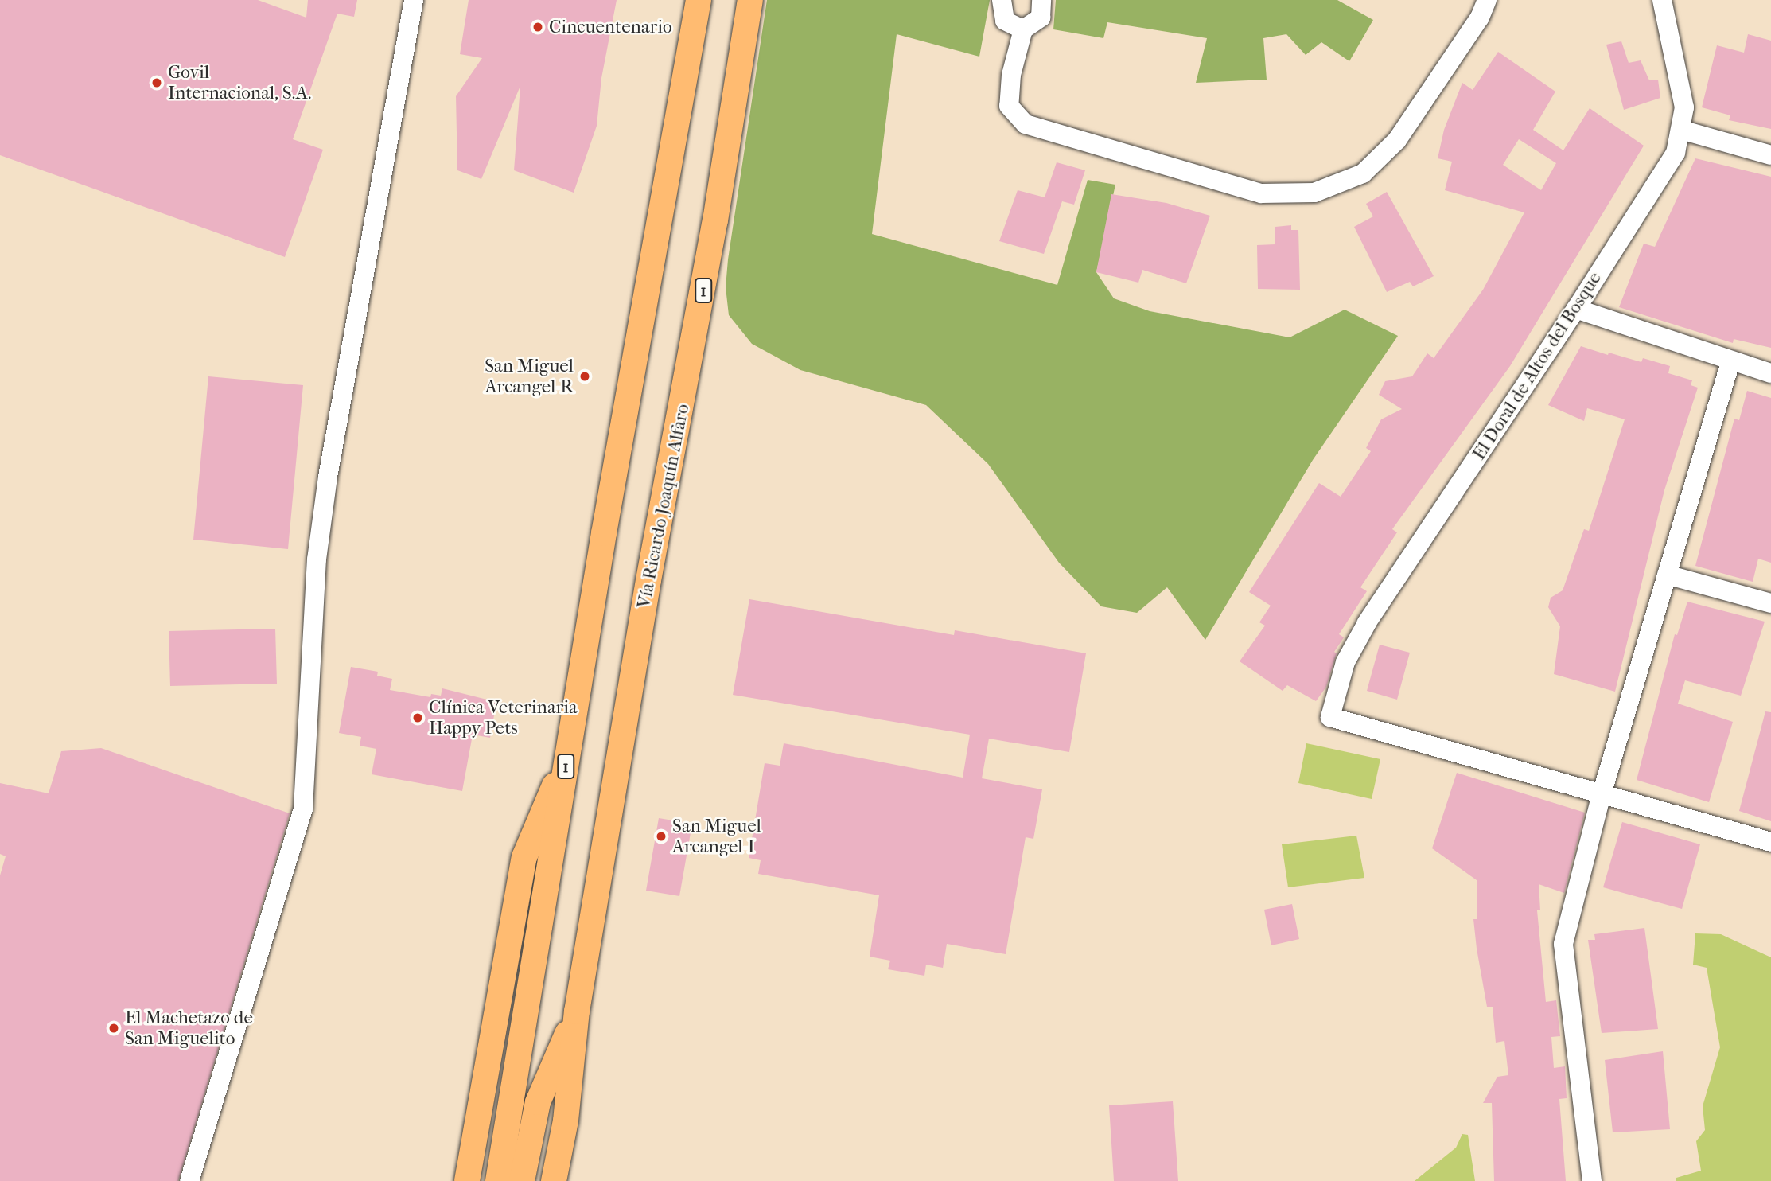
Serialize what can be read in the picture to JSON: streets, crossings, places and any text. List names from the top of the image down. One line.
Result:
{"streets":{"main road":["1","Vía Ricardo Joaquín Alfaro"],"street":["El Doral de Altos del Bosque"]},"places":["Cincuentenario","Govil Internacional, S.A.","San Miguel Arcangel-R","Clínica Veterinaria Happy Pets","San Miguel Arcangel-I","El Machetazo de San Miguelito"]}
